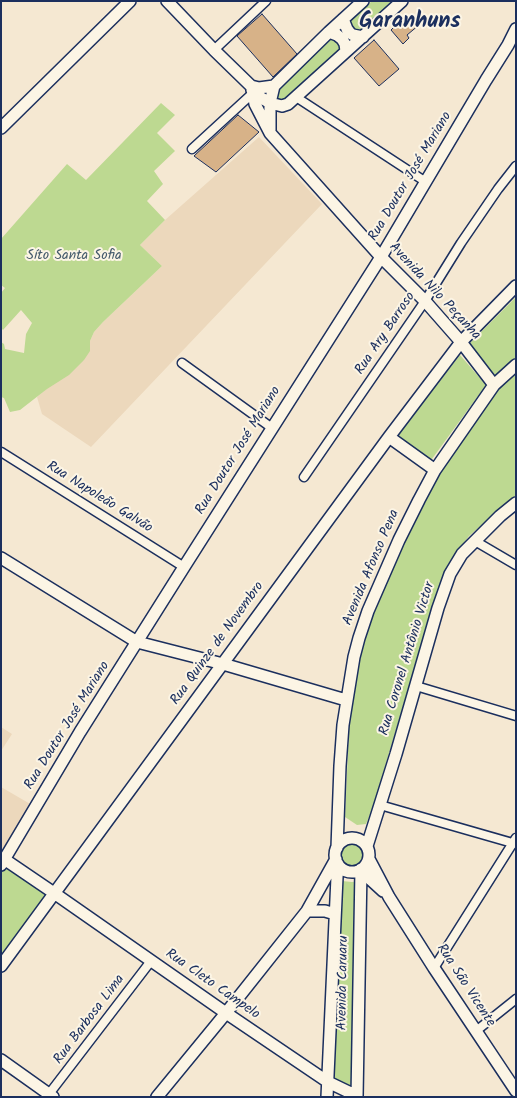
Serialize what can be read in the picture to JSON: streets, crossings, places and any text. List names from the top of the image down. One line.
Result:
{"streets":{"main road":["Rua Doutor José Mariano","Avenida Nilo Peçanha","Avenida Afonso Pena","Rua Quinze de Novembro","Rua Coronel Antônio Victor","Avenida Caruaru","Rua Cleto Campelo","Rua São Vicente"],"street":["Rua Ary Barroso","Rua Napoleão Galvão","Rua Barbosa Lima"]},"crossings":[["Rua Doutor José Mariano","Avenida Nilo Peçanha"],["Rua Doutor José Mariano","Rua Napoleão Galvão"],["Rua Doutor José Mariano","Rua Cleto Campelo"],["Avenida Nilo Peçanha","Rua Ary Barroso"],["Avenida Nilo Peçanha","Avenida Afonso Pena"],["Avenida Nilo Peçanha","Rua Quinze de Novembro"],["Avenida Afonso Pena","Rua Coronel Antônio Victor"],["Avenida Afonso Pena","Avenida Caruaru"],["Rua Quinze de Novembro","Rua Cleto Campelo"],["Rua Coronel Antônio Victor","Avenida Caruaru"],["Avenida Caruaru","Rua Cleto Campelo"],["Rua Cleto Campelo","Rua Barbosa Lima"]],"districts":["Garanhuns"],"parks":["Síto Santa Sofia"]}
